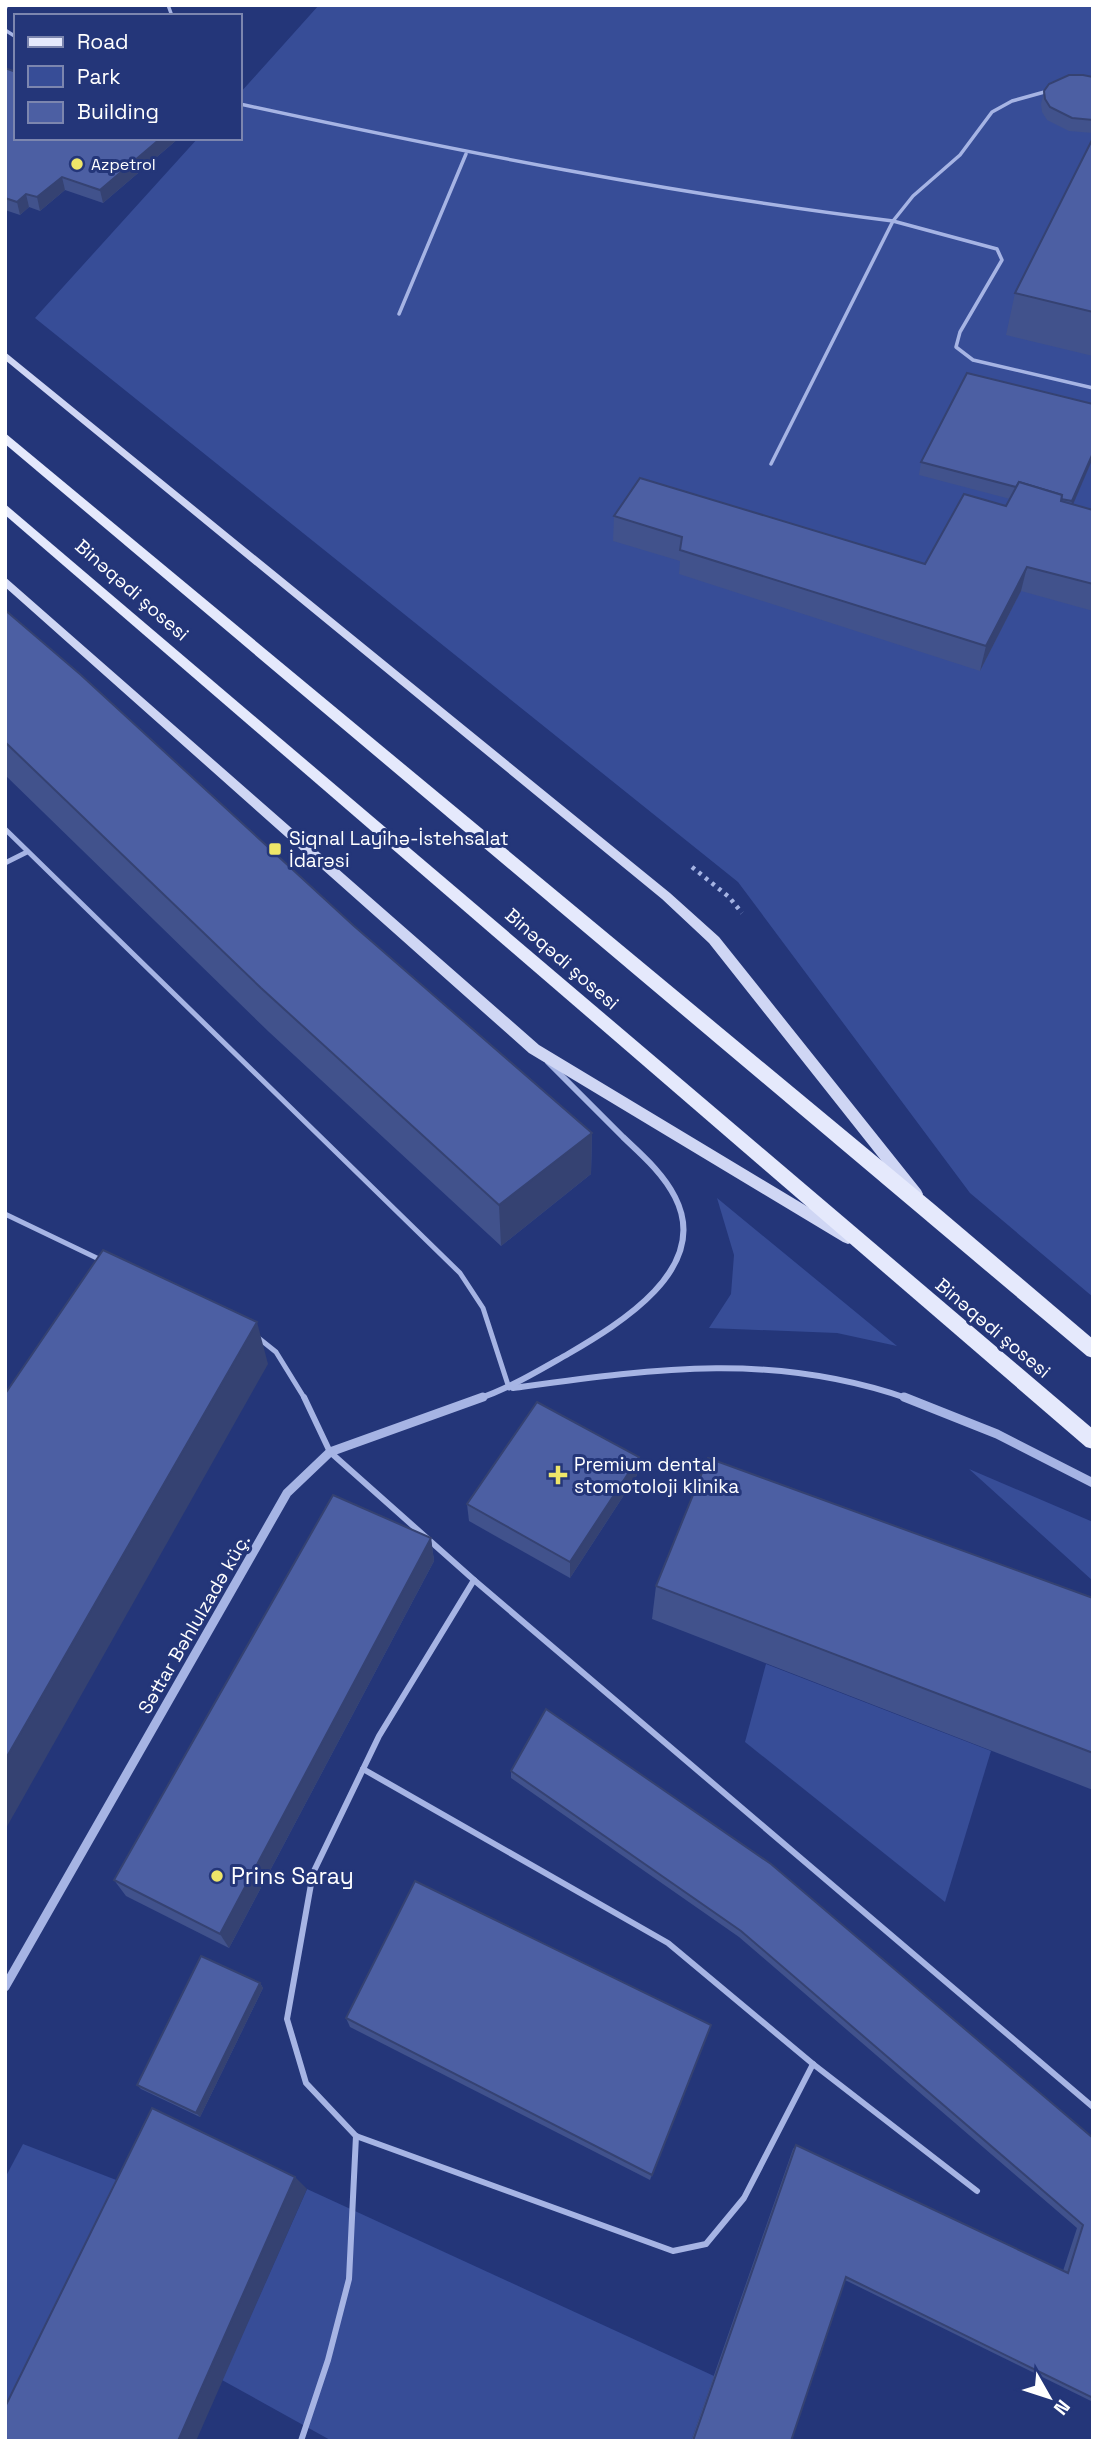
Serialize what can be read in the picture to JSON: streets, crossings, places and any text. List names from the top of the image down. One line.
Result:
{"streets":{"main road":["Binəqədi şosesi"],"street":["Səttar Bəhlulzadə küç."]},"places":{"other":["Azpetrol","Prins Saray"],"transit":["Siqnal Layihə-İstehsalat İdarəsi"],"health":["Premium dental stomotoloji klinika"]},"legend":["Road","Park","Building"],"north":"bottom right"}
